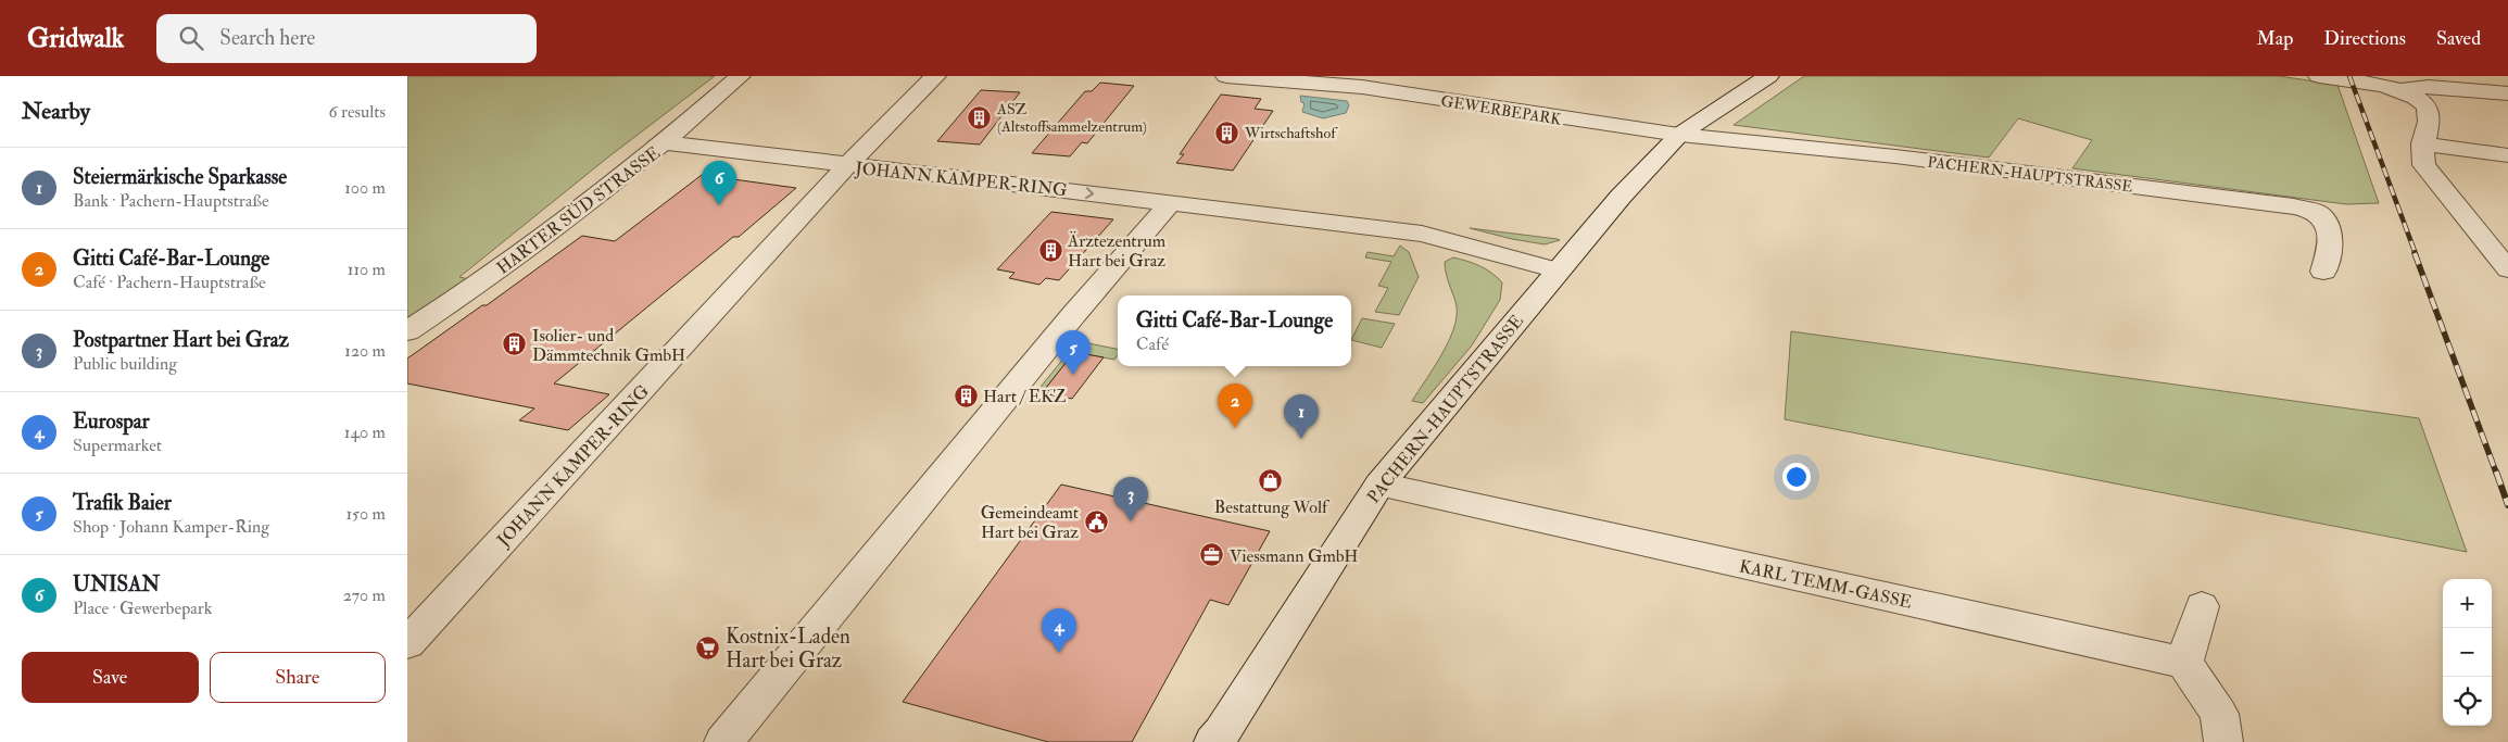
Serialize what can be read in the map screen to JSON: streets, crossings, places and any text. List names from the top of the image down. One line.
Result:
{"streets":{"street":["GEWERBEPARK","PACHERN-HAUPTSTRASSE","JOHANN KAMPER-RING","HARTER SÜD STRASSE","KARL TEMM-GASSE"]},"crossings":[["GEWERBEPARK","PACHERN-HAUPTSTRASSE"],["PACHERN-HAUPTSTRASSE","JOHANN KAMPER-RING"],["PACHERN-HAUPTSTRASSE","KARL TEMM-GASSE"]],"places":{"building":["ASZ (Altstoffsammelzentrum)","Wirtschaftshof","Ärztezentrum Hart bei Graz","Isolier- und Dämmtechnik GmbH","Hart / EKZ"],"shop":["Bestattung Wolf"],"public building":["Gemeindeamt Hart bei Graz"],"office":["Viessmann GmbH"],"supermarket":["Kostnix-Laden Hart bei Graz"]},"page":{"header":"Gridwalk","search":"Search here","nav":["Map","Directions","Saved"],"heading":["Nearby","6 results"],"list":[{"mark":"1","name":"Steiermärkische Sparkasse","note":"Bank · Pachern-Hauptstraße","value":"100 m"},{"mark":"2","name":"Gitti Café-Bar-Lounge","note":"Café · Pachern-Hauptstraße","value":"110 m"},{"mark":"3","name":"Postpartner Hart bei Graz","note":"Public building","value":"120 m"},{"mark":"4","name":"Eurospar","note":"Supermarket","value":"140 m"},{"mark":"5","name":"Trafik Baier","note":"Shop · Johann Kamper-Ring","value":"150 m"},{"mark":"6","name":"UNISAN","note":"Place · Gewerbepark","value":"270 m"}],"pins":["6","5","2","1","3","4"],"popup":["Gitti Café-Bar-Lounge","Café"],"map_buttons":["+","−"],"buttons":["Save","Share"]}}
